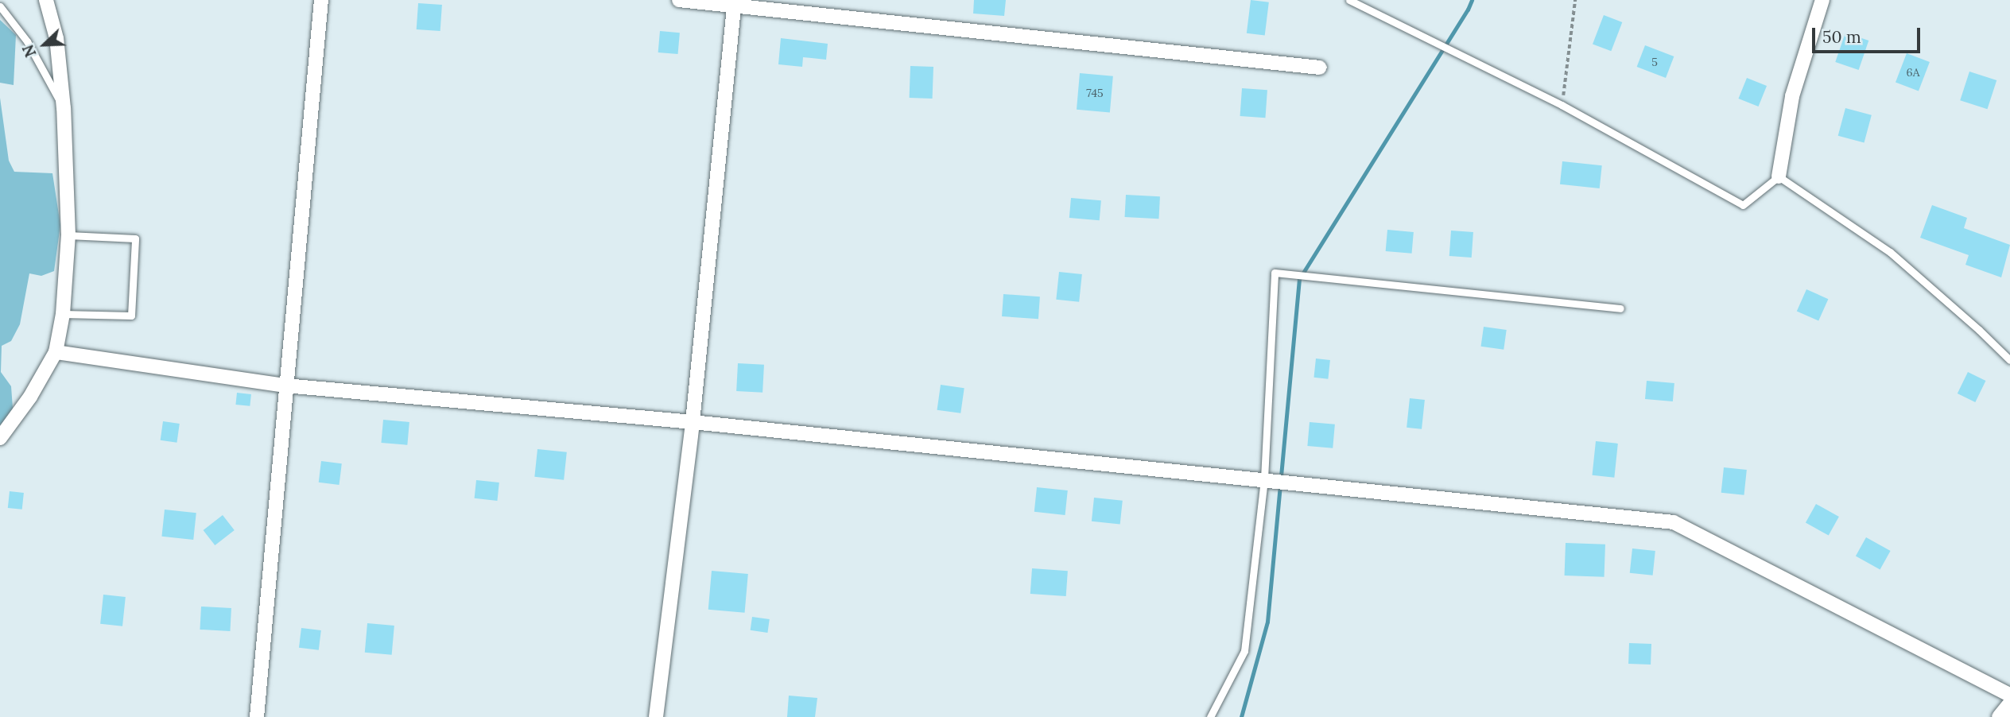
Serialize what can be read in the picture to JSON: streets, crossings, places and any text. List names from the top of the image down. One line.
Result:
{"house_numbers":["5","6А","745"],"scale_bar":"50 m","north":"bottom left"}
